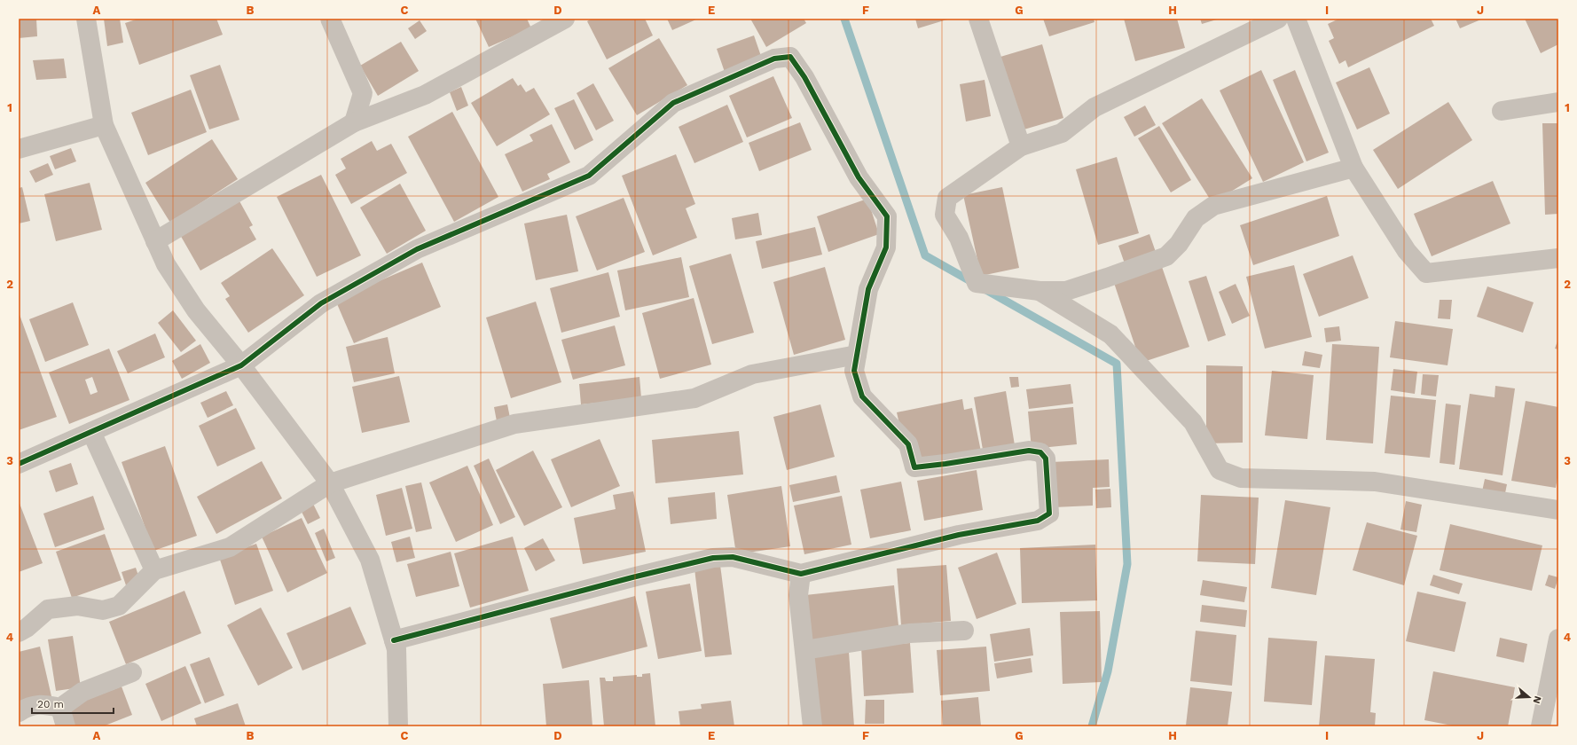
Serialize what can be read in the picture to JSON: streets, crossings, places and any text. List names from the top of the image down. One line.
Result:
{"scale_bar":"20 m","north":"right","grid":{"columns":["A","B","C","D","E","F","G","H","I","J"],"rows":["1","2","3","4"]}}
